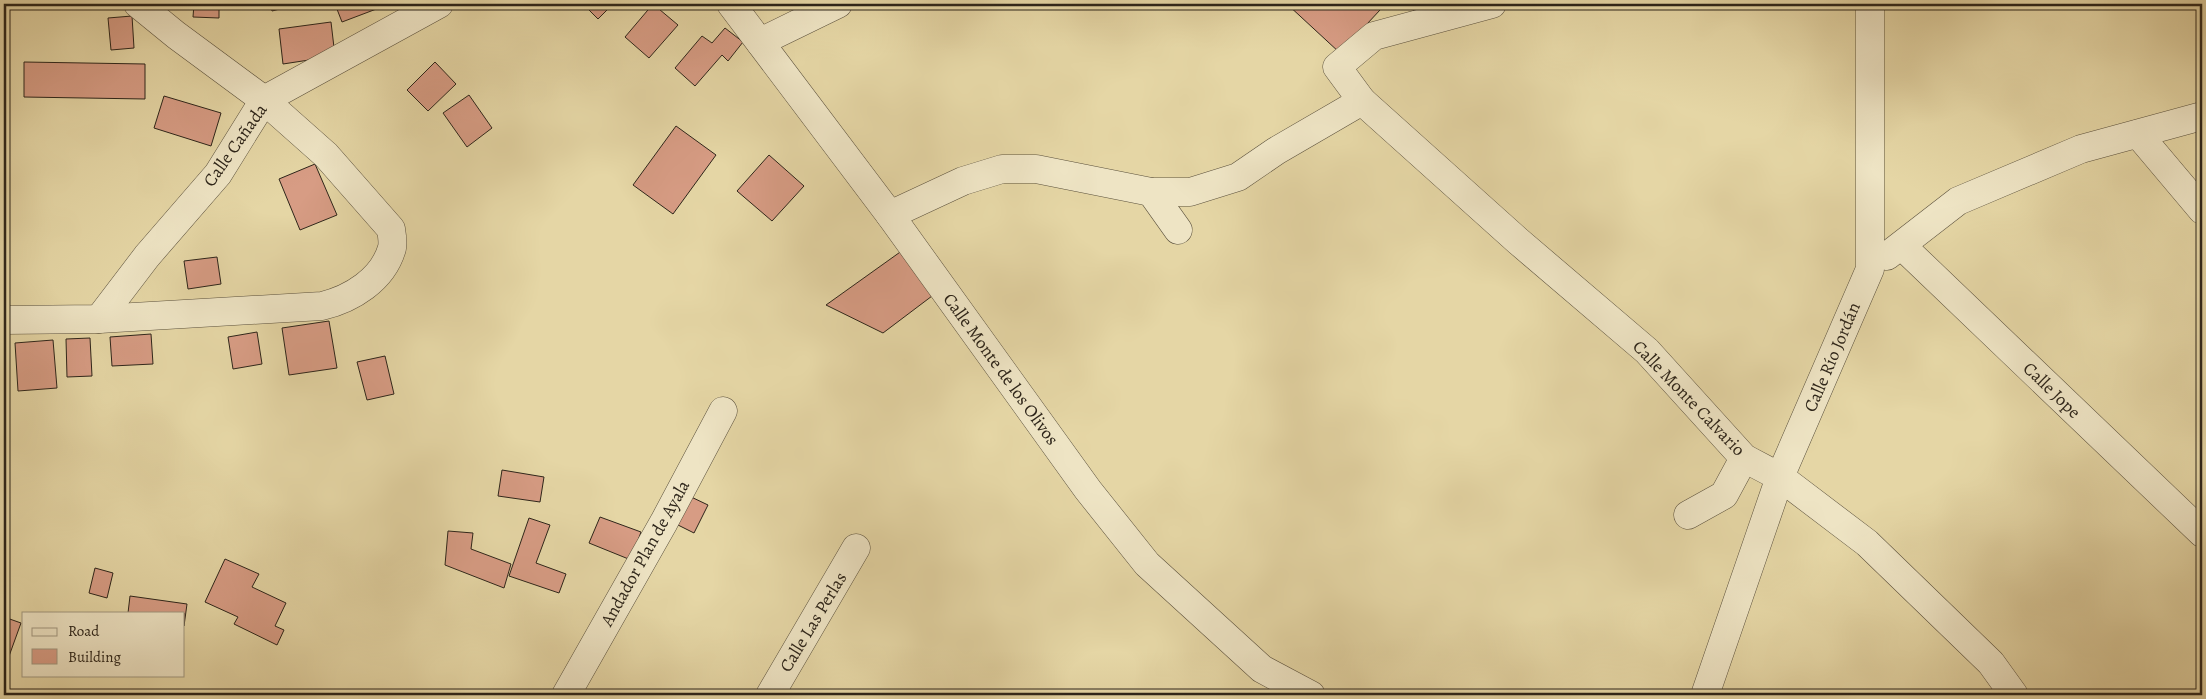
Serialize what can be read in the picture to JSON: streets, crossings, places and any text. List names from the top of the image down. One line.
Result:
{"streets":{"street":["Calle Cañada","Calle Río Jordán","Calle Monte de los Olivos","Calle Jope","Calle Monte Calvario","Andador Plan de Ayala","Calle Las Perlas"]},"crossings":[["Calle Río Jordán","Calle Monte Calvario"]],"legend":["Road","Building"]}
